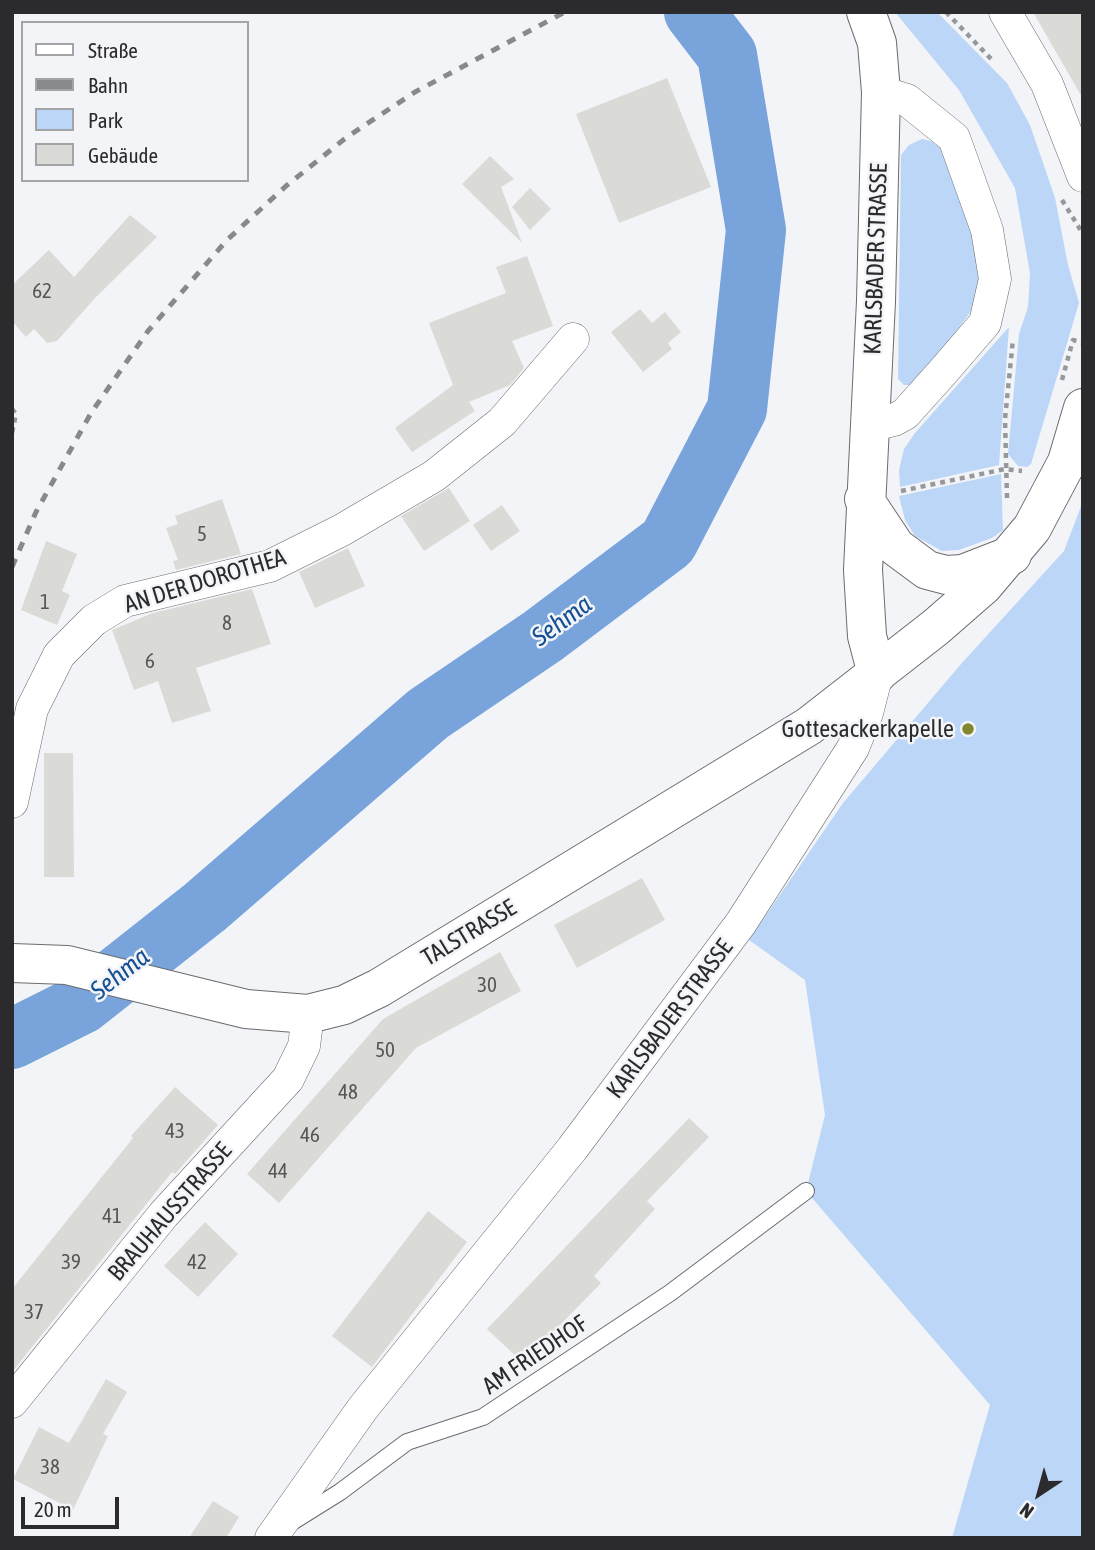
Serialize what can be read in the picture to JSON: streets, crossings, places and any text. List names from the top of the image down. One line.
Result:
{"streets":{"main road":["KARLSBADER STRASSE","TALSTRASSE"],"street":["AN DER DOROTHEA","BRAUHAUSSTRASSE"],"lane":["AM FRIEDHOF"]},"crossings":[["KARLSBADER STRASSE","TALSTRASSE"],["KARLSBADER STRASSE","AM FRIEDHOF"],["TALSTRASSE","BRAUHAUSSTRASSE"]],"water":["Sehma"],"places":["Gottesackerkapelle"],"house_numbers":["62","5","1","8","6","30","50","48","43","46","44","41","39","42","37","38"],"legend":["Straße","Bahn","Park","Gebäude"],"scale_bar":"20 m","north":"bottom left"}
